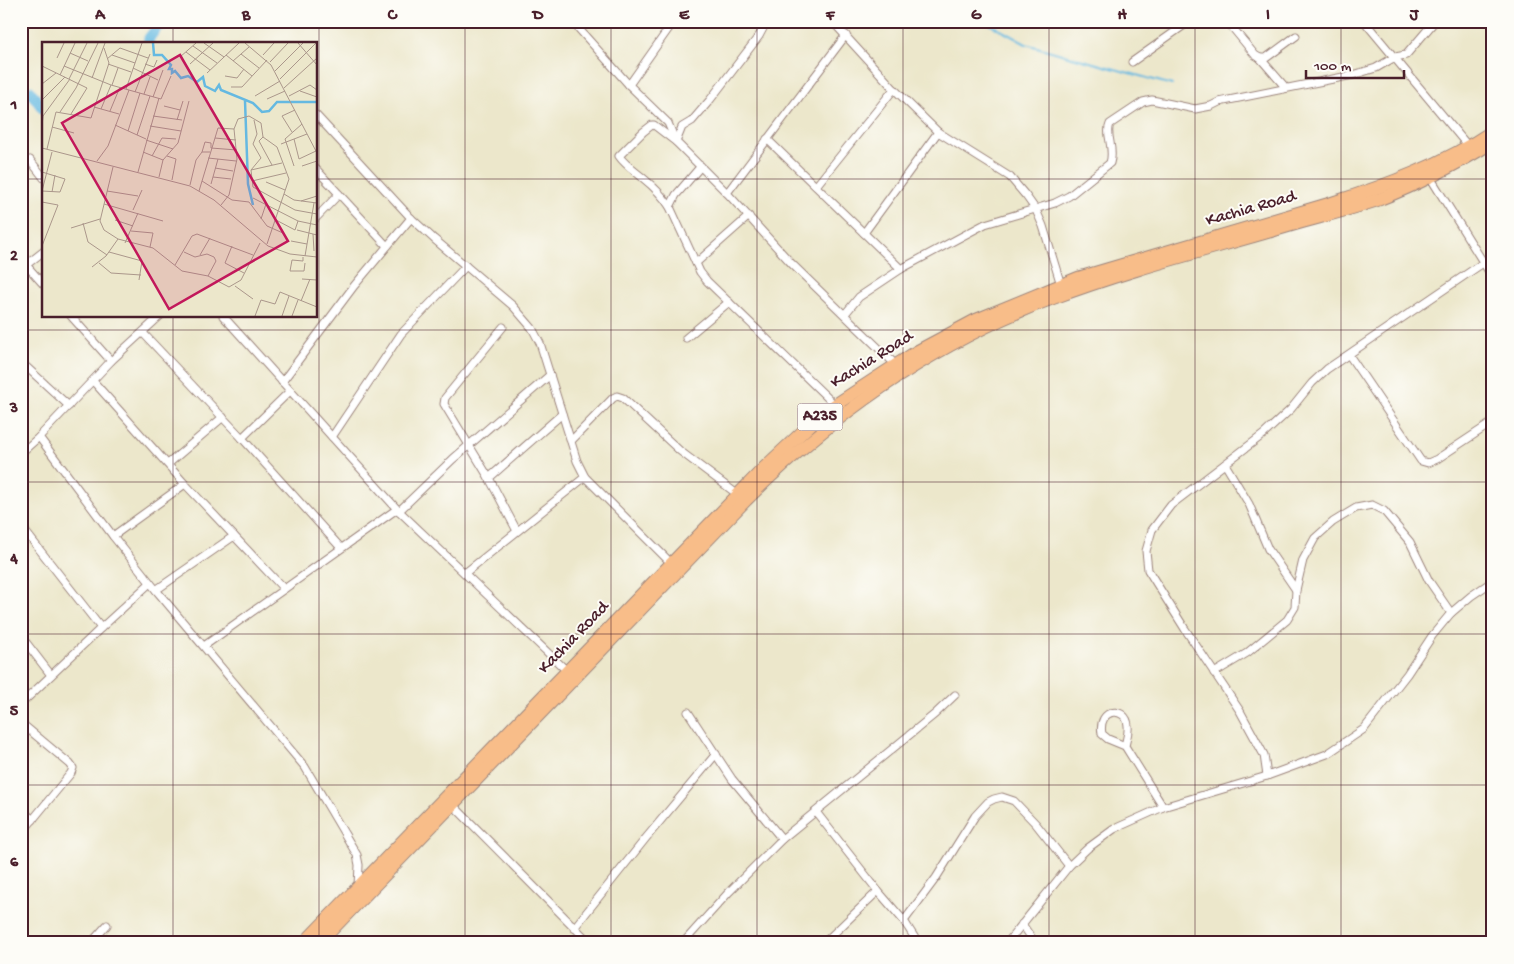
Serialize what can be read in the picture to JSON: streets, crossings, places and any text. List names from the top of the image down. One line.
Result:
{"streets":{"highway":["Kachia Road","A235"]},"scale_bar":"100 m","grid":{"columns":["A","B","C","D","E","F","G","H","I","J"],"rows":["1","2","3","4","5","6"]}}
